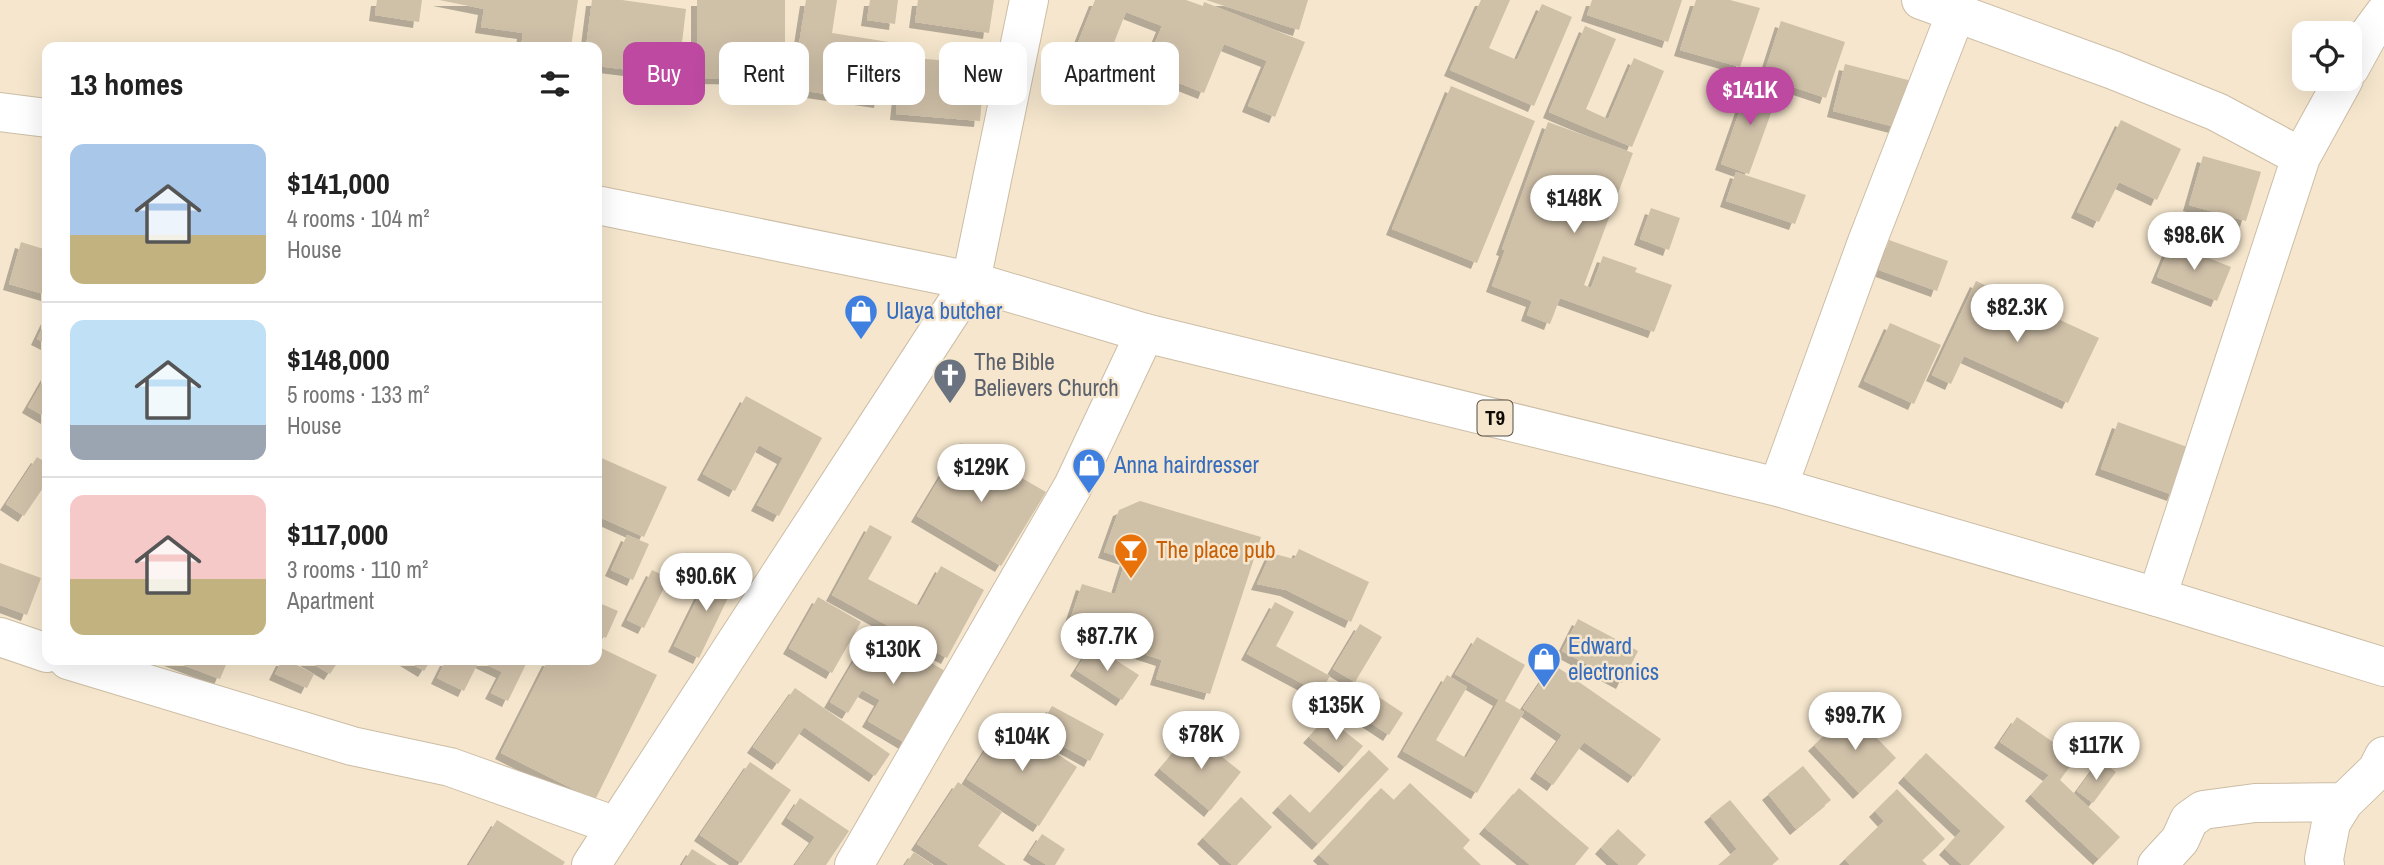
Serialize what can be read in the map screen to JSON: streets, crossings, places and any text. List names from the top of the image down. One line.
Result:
{"streets":{"main road":["T9"]},"places":{"shop":["Ulaya butcher","Anna hairdresser","Edward electronics"],"church":["The Bible Believers Church"],"bar":["The place pub"]},"page":{"chip":["Buy","Rent","Filters","New","Apartment"],"heading":"13 homes","price":["$141K","$148K","$98.6K","$82.3K","$129K","$90.6K","$87.7K","$130K","$135K","$99.7K","$78K","$104K","$117K"],"list":[{"name":"$141,000","note":"4 rooms · 104 m² · House"},{"name":"$148,000","note":"5 rooms · 133 m² · House"},{"name":"$117,000","note":"3 rooms · 110 m² · Apartment"}]}}
